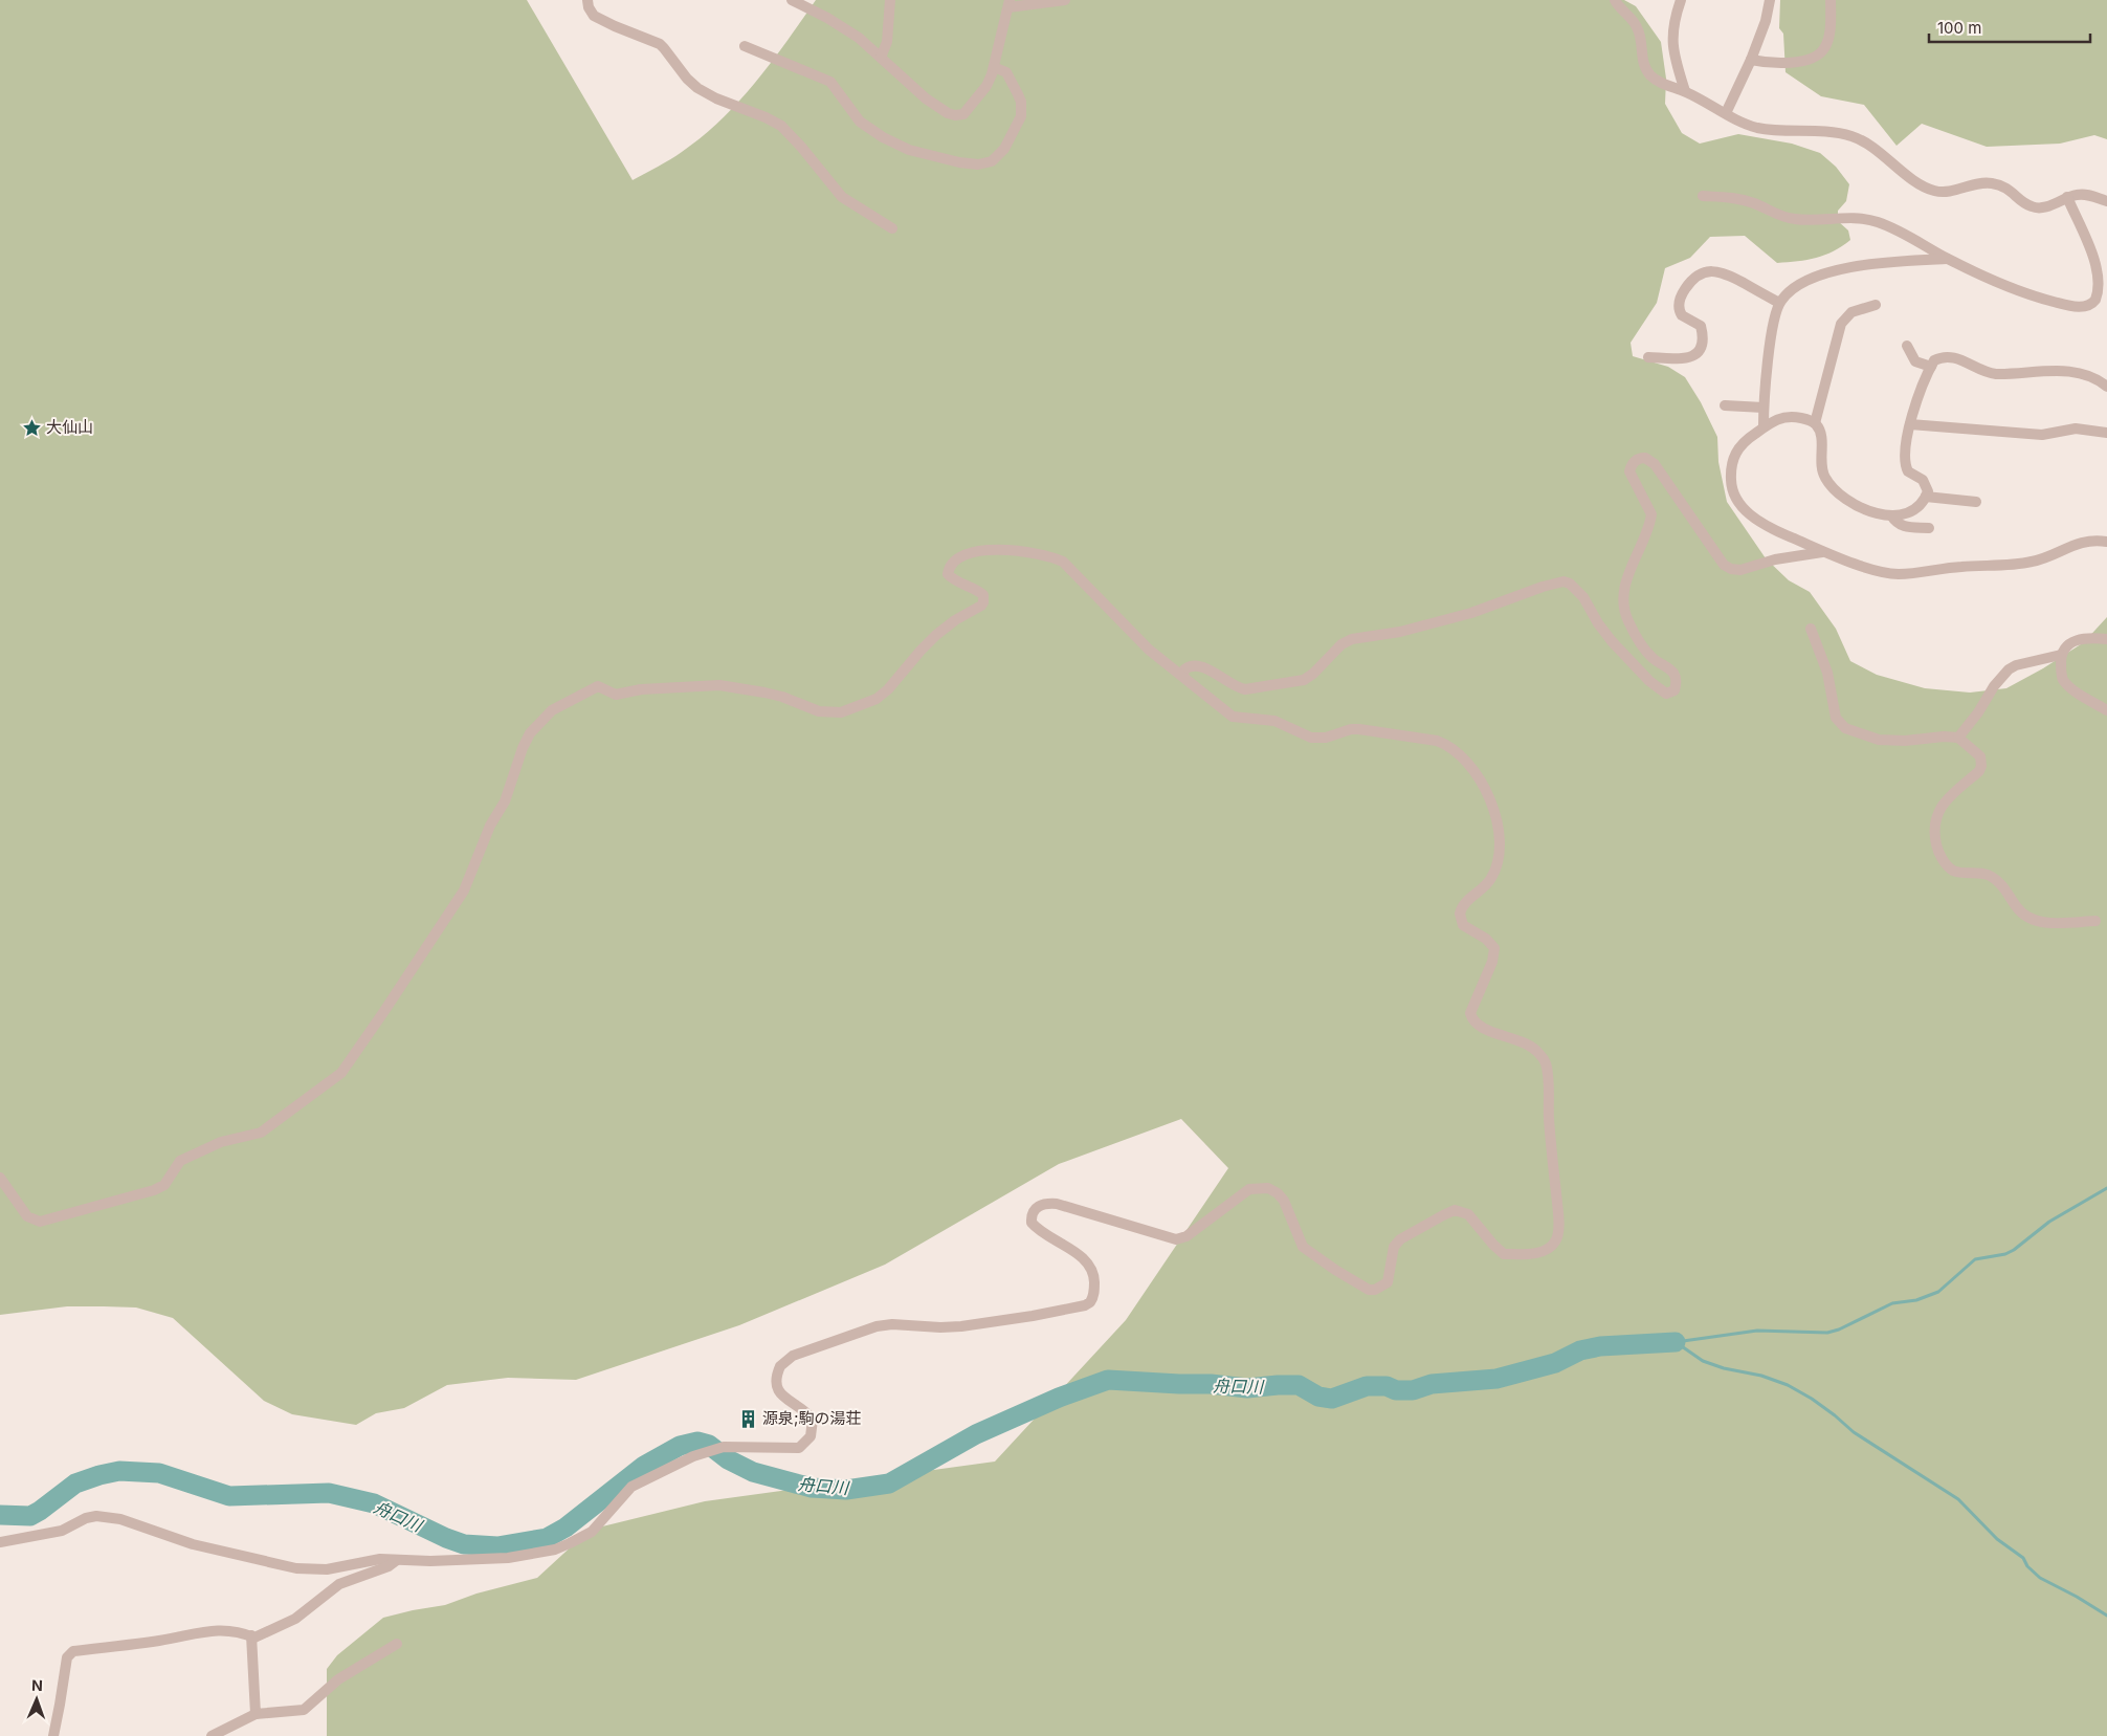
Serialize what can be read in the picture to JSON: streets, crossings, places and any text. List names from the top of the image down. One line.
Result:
{"water":["舟口川"],"places":{"place":["大仙山"],"building":["源泉;駒の湯荘"]},"scale_bar":"100 m","north":"top"}
